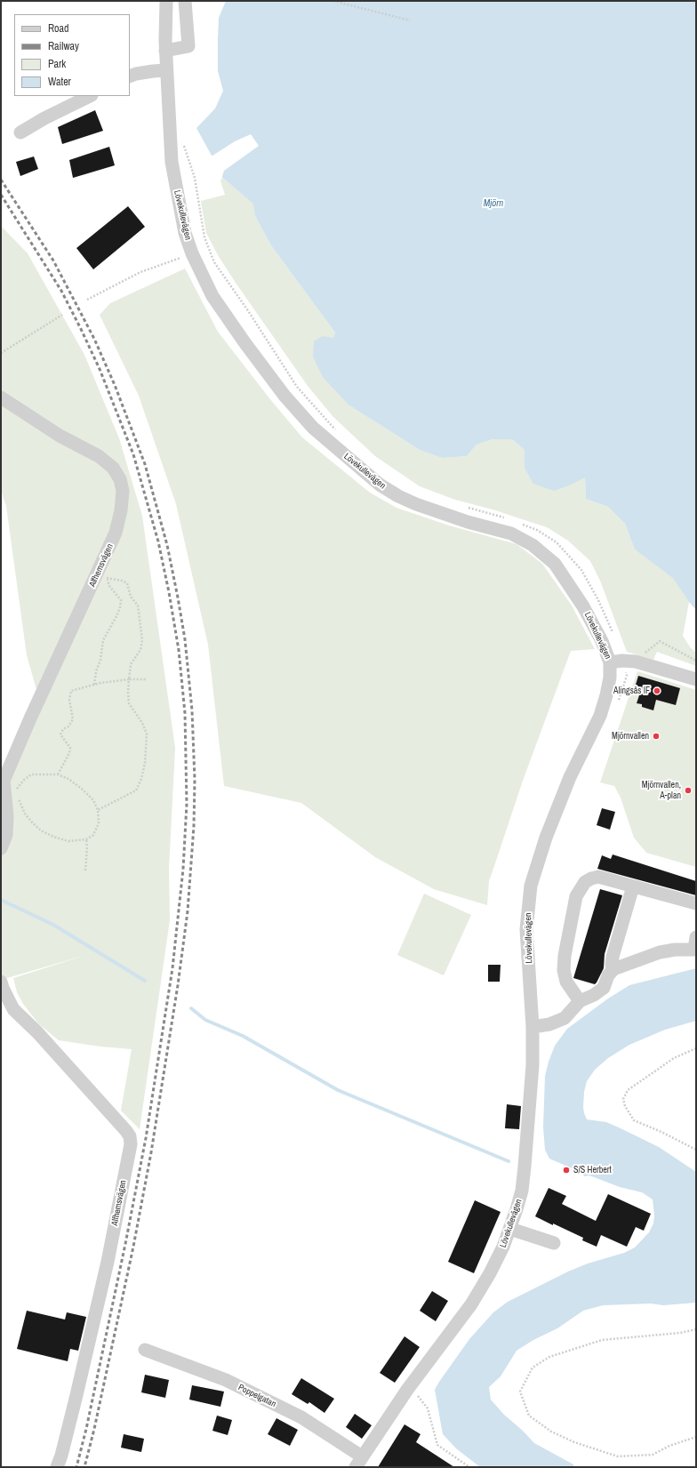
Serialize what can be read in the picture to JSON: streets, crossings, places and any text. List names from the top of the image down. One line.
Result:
{"streets":{"street":["Lövekullevägen","Alfhemsvägen","Poppelgatan"]},"crossings":[["Lövekullevägen","Poppelgatan"]],"water":["Mjörn"],"places":["Alingsås IF","Mjörnvallen","Mjörnvallen, A-plan","S/S Herbert"],"legend":["Road","Railway","Park","Water"]}
